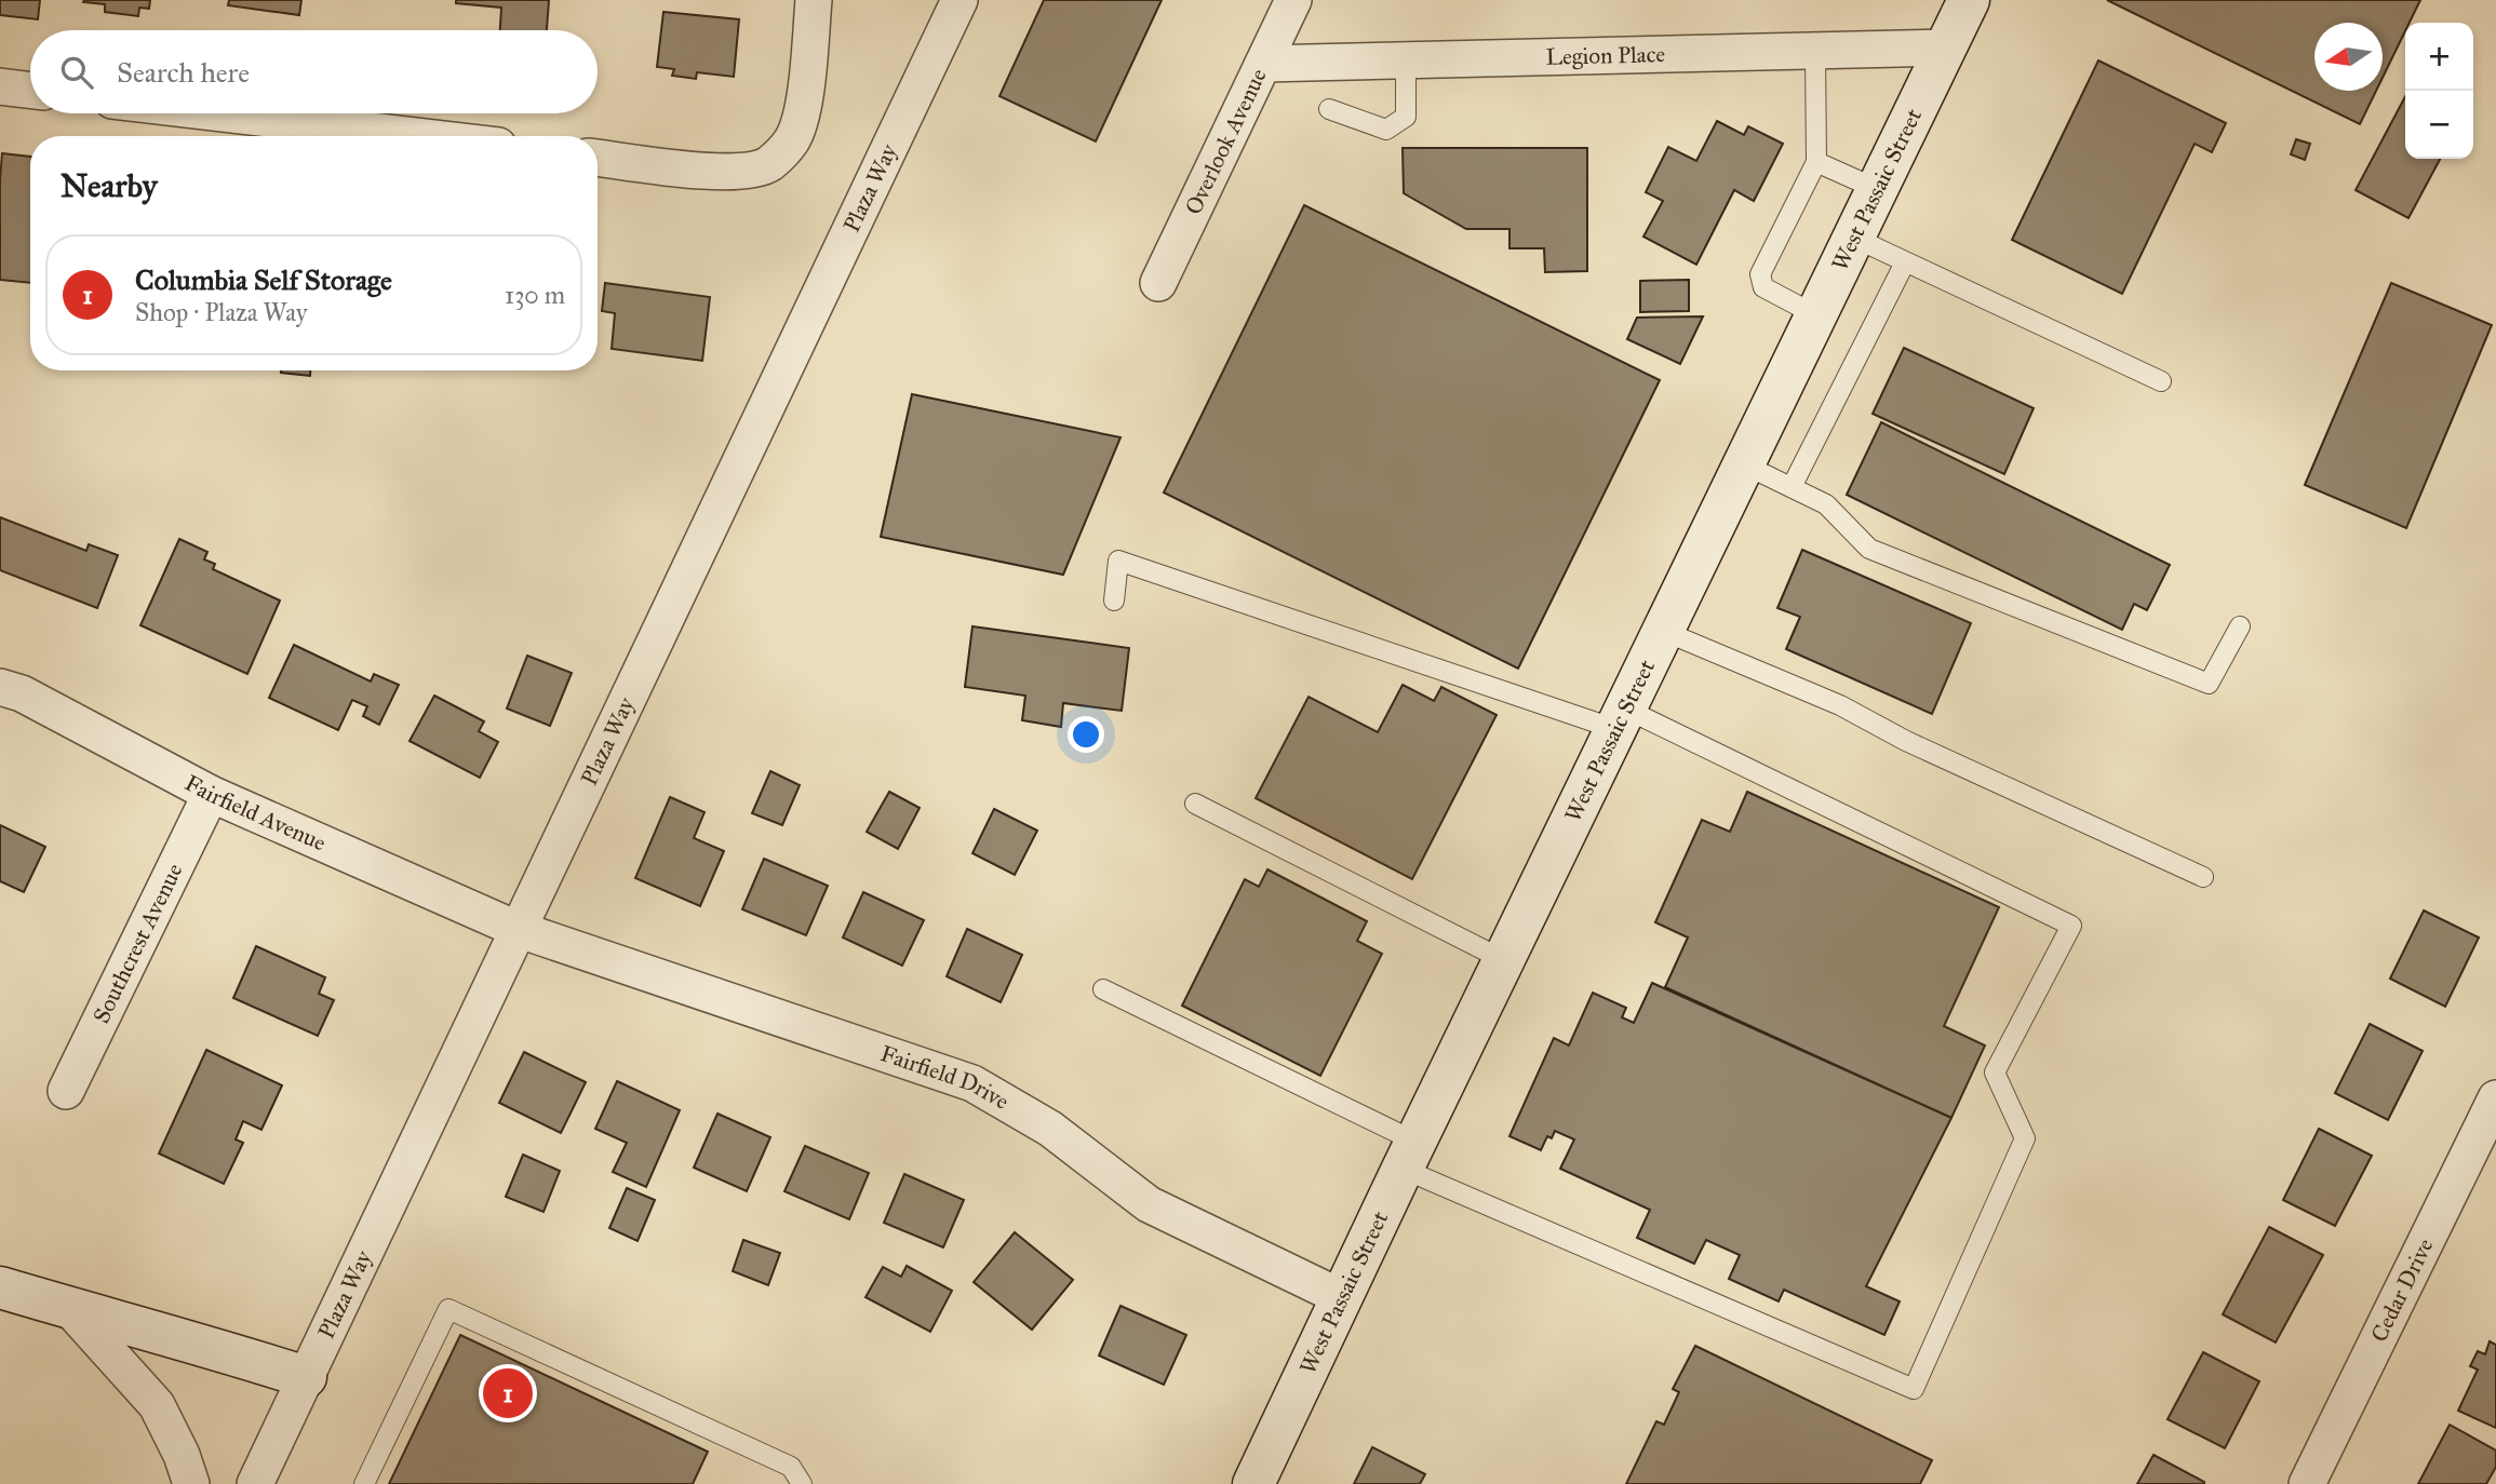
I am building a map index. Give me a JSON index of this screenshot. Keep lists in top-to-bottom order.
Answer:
{
  "streets": {
    "main road": ["West Passaic Street"],
    "street": [
      "Legion Place",
      "Overlook Avenue",
      "Plaza Way",
      "Fairfield Avenue",
      "Southcrest Avenue",
      "Fairfield Drive",
      "Cedar Drive"
    ]
  },
  "crossings": [
    ["Legion Place", "Overlook Avenue"],
    ["Legion Place", "West Passaic Street"],
    ["Plaza Way", "Fairfield Avenue"],
    ["Plaza Way", "Fairfield Drive"],
    ["West Passaic Street", "Fairfield Drive"],
    ["Fairfield Avenue", "Southcrest Avenue"],
    ["Fairfield Avenue", "Fairfield Drive"]
  ],
  "north": "left",
  "page": {
    "map_buttons": ["+", "−"],
    "search": "Search here",
    "heading": "Nearby",
    "list": [
      {
        "mark": "1",
        "name": "Columbia Self Storage",
        "note": "Shop · Plaza Way",
        "value": "130 m"
      }
    ],
    "pins": "1"
  }
}
